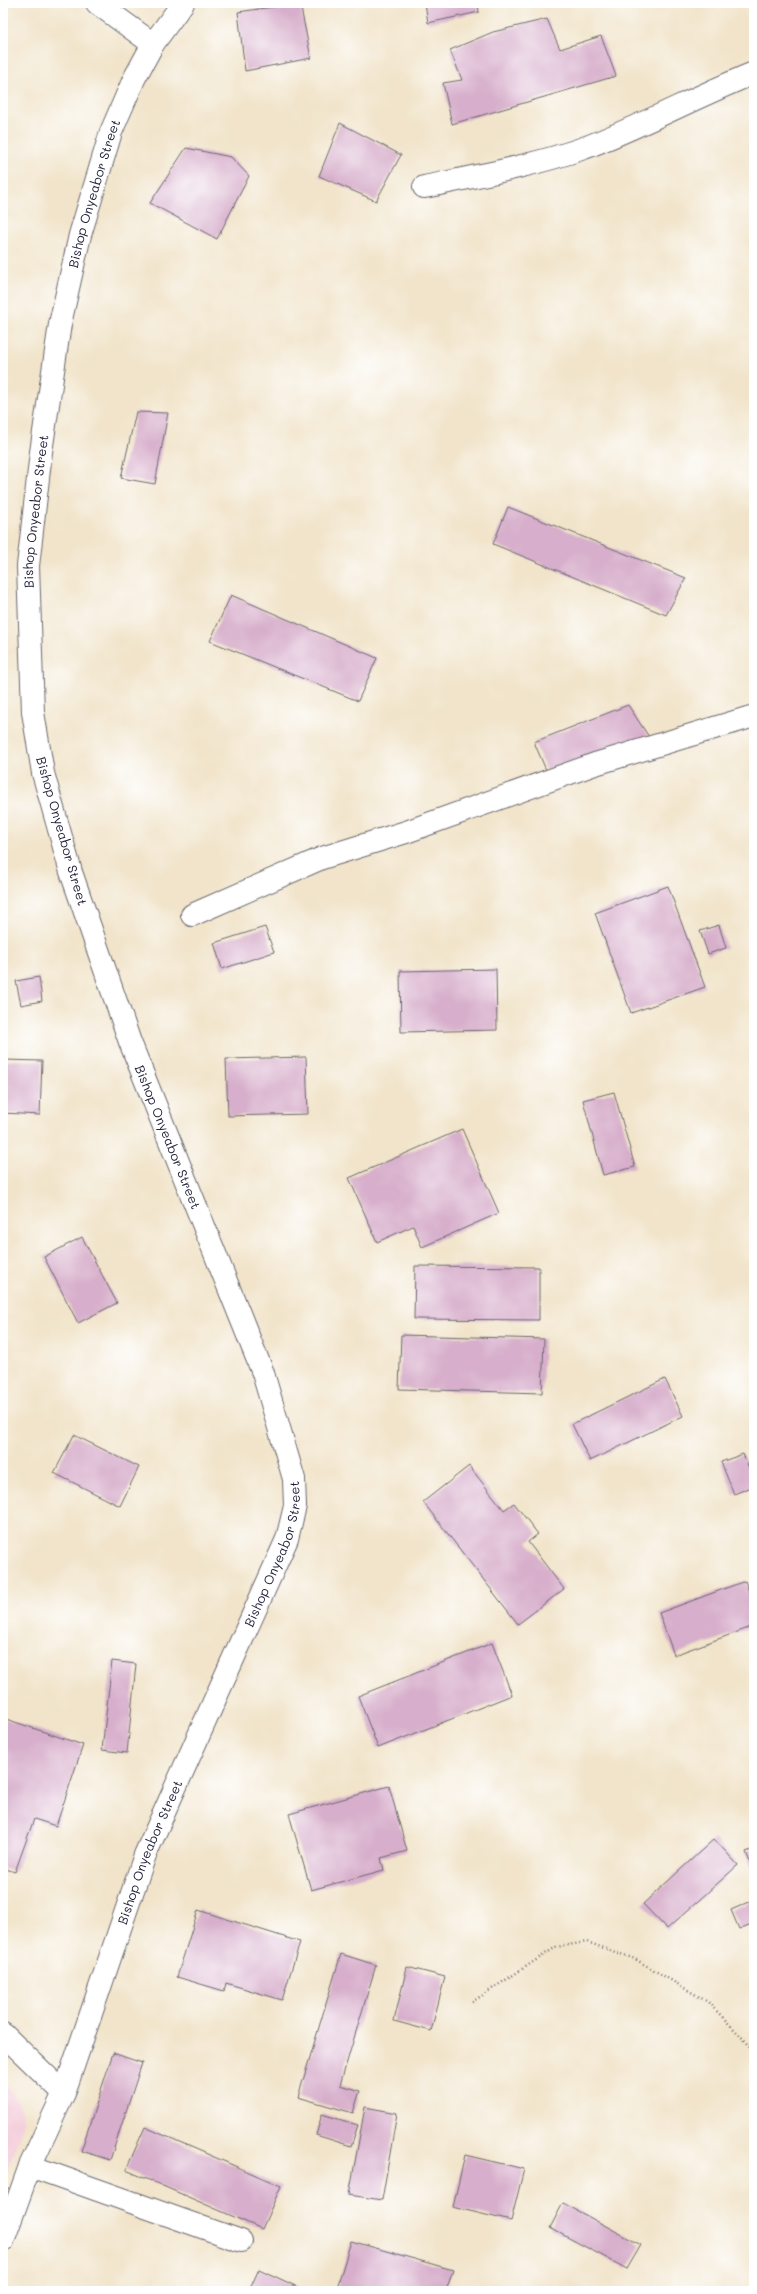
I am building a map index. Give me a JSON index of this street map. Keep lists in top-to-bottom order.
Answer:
{
  "streets": {
    "street": ["Bishop Onyeabor Street"]
  }
}
